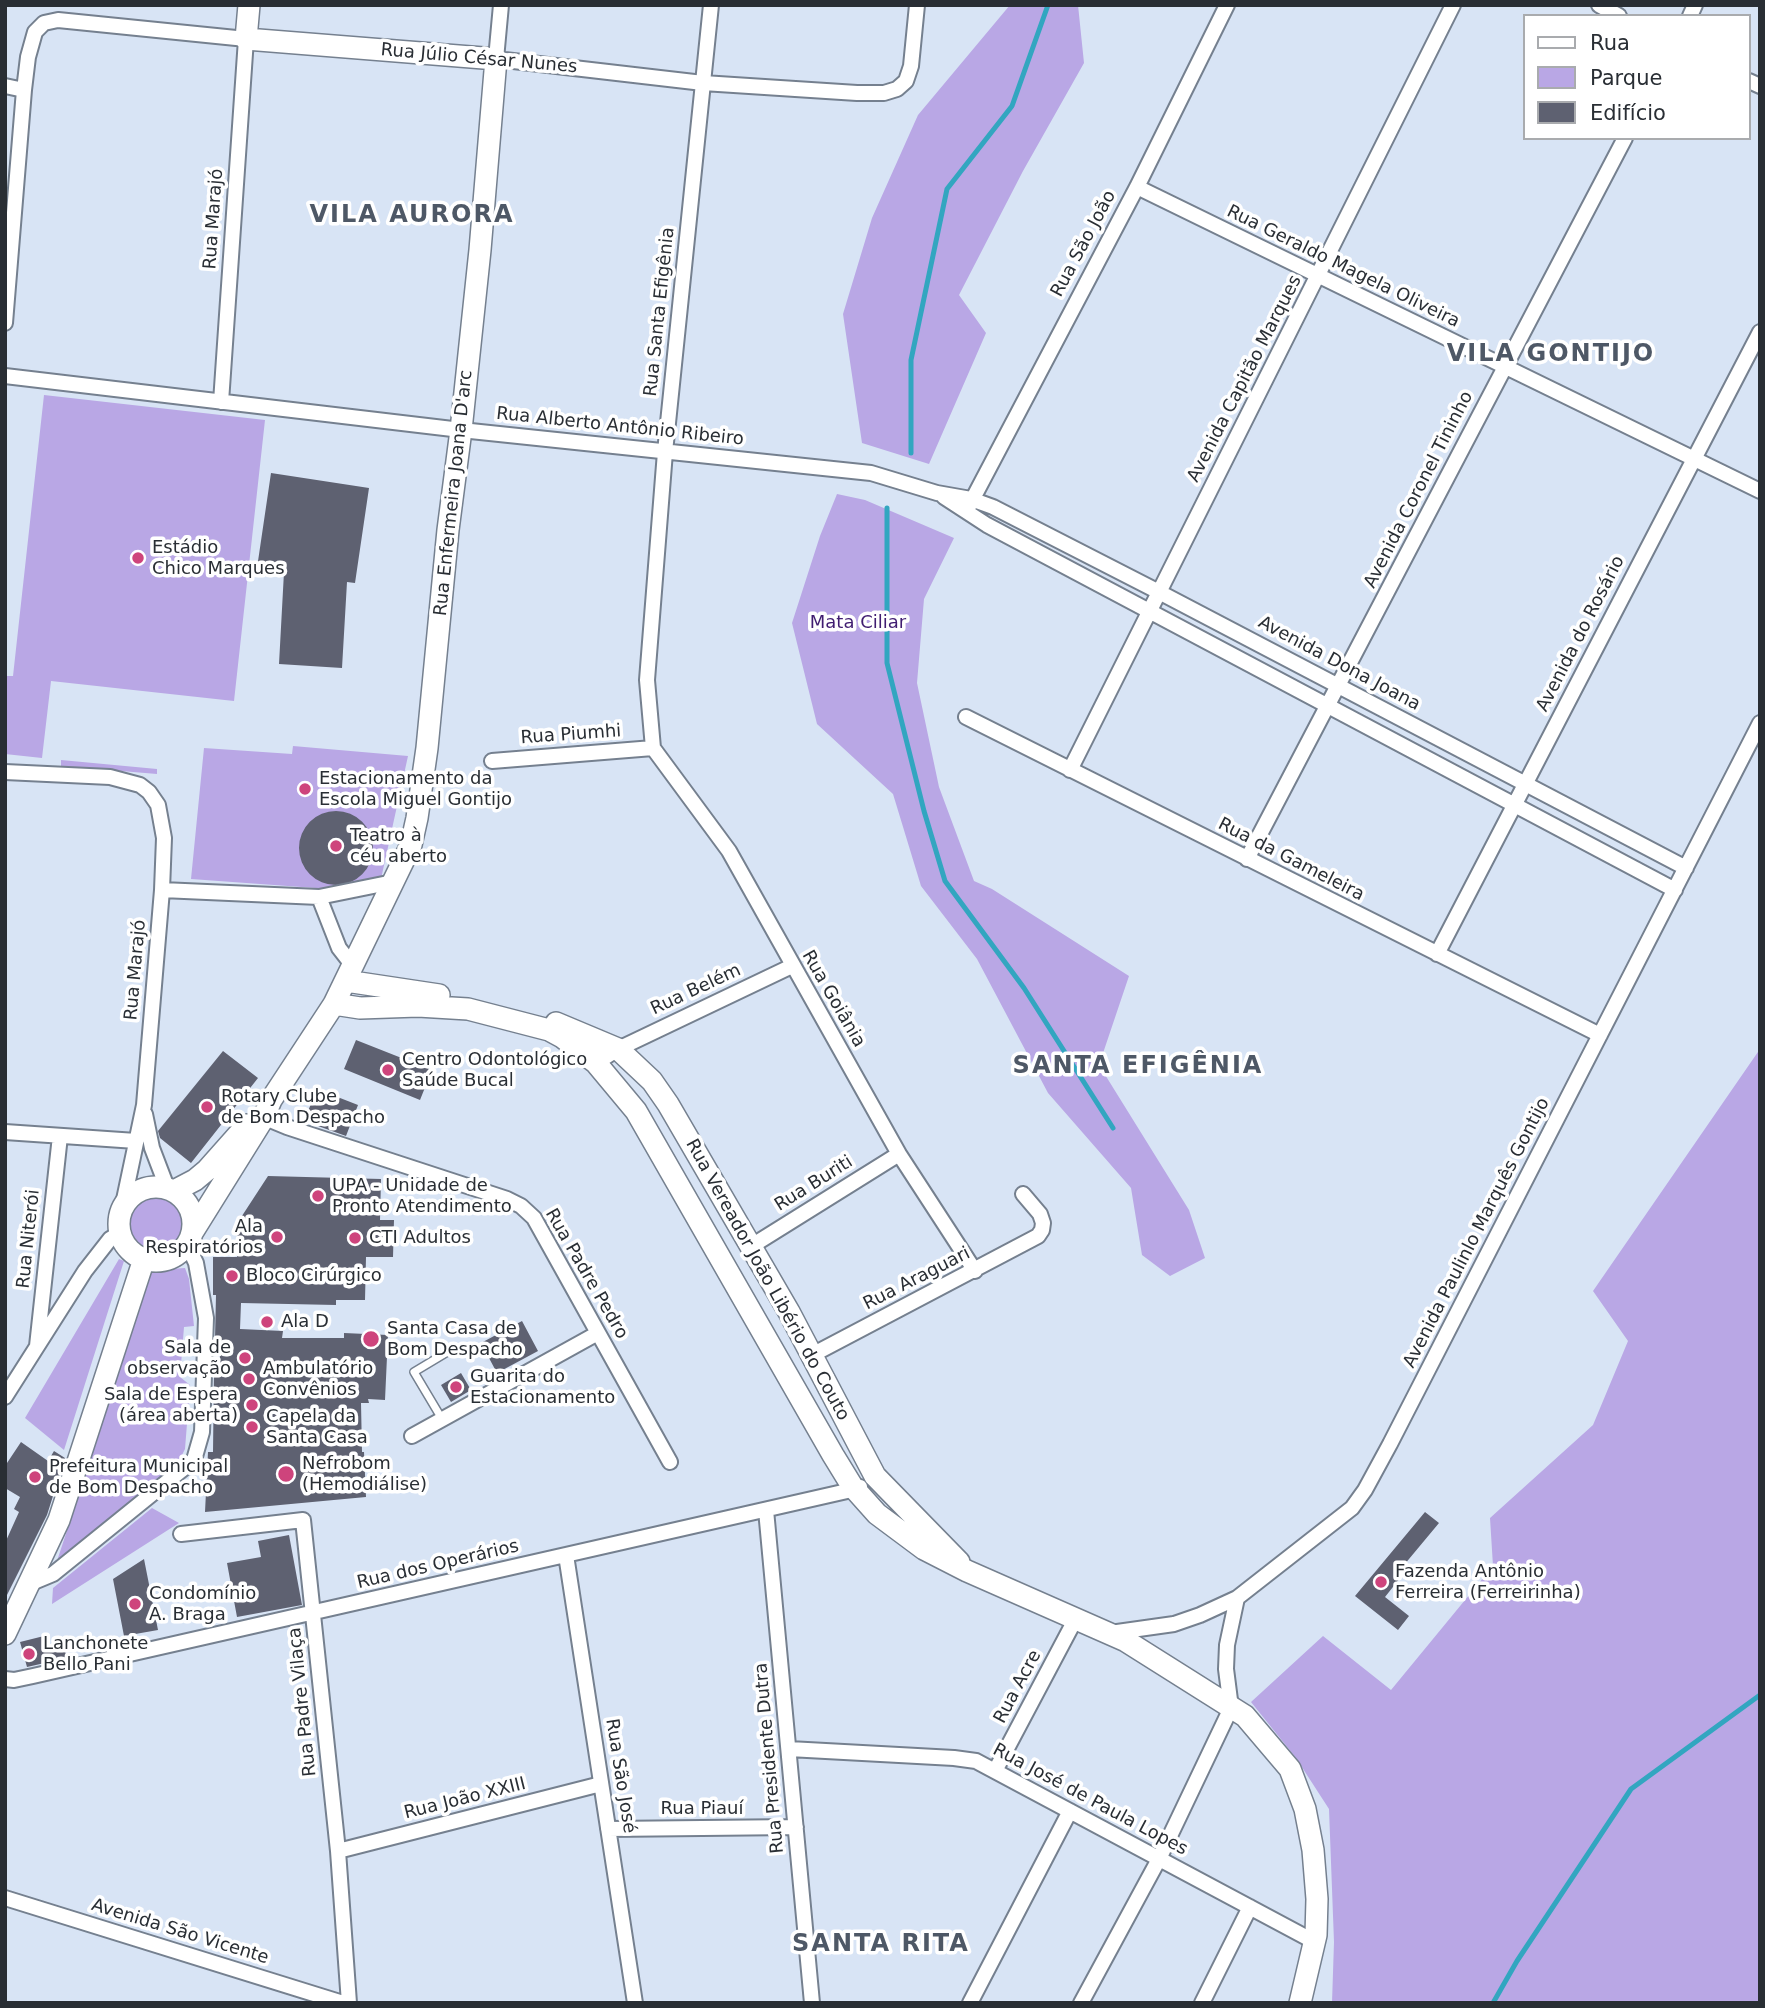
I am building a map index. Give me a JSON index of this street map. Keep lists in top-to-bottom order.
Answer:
{
  "streets": {
    "main road": ["Rua Júlio César Nunes", "Rua Enfermeira Joana D'arc", "Rua Vereador João Libério do Couto"],
    "street": [
      "Rua Marajó",
      "Rua São João",
      "Rua Geraldo Magela Oliveira",
      "Rua Santa Efigênia",
      "Avenida Capitão Marques",
      "Rua Alberto Antônio Ribeiro",
      "Avenida Coronel Tininho",
      "Avenida do Rosário",
      "Avenida Dona Joana",
      "Rua Piumhi",
      "Rua da Gameleira",
      "Rua Belém",
      "Rua Goiânia",
      "Rua Buriti",
      "Avenida Paulinlo Marquês Gontijo",
      "Rua Niterói",
      "Rua Padre Pedro",
      "Rua Araguari",
      "Rua dos Operários",
      "Rua Acre",
      "Rua Padre Vilaça",
      "Rua Presidente Dutra",
      "Rua São José",
      "Rua João XXIII",
      "Rua José de Paula Lopes",
      "Rua Piauí",
      "Avenida São Vicente"
    ]
  },
  "crossings": [
    ["Rua Júlio César Nunes", "Rua Marajó"],
    ["Rua Júlio César Nunes", "Rua Santa Efigênia"],
    ["Rua Júlio César Nunes", "Rua Enfermeira Joana D'arc"],
    ["Rua Marajó", "Rua Alberto Antônio Ribeiro"],
    ["Rua Marajó", "Rua Enfermeira Joana D'arc"],
    ["Rua São João", "Rua Geraldo Magela Oliveira"],
    ["Rua São João", "Rua Alberto Antônio Ribeiro"],
    ["Rua São João", "Avenida Dona Joana"],
    ["Rua Geraldo Magela Oliveira", "Avenida Capitão Marques"],
    ["Rua Geraldo Magela Oliveira", "Avenida Coronel Tininho"],
    ["Rua Geraldo Magela Oliveira", "Avenida do Rosário"],
    ["Rua Santa Efigênia", "Rua Alberto Antônio Ribeiro"],
    ["Rua Santa Efigênia", "Rua Piumhi"],
    ["Rua Santa Efigênia", "Rua Goiânia"],
    ["Avenida Capitão Marques", "Avenida Dona Joana"],
    ["Avenida Capitão Marques", "Rua da Gameleira"],
    ["Rua Alberto Antônio Ribeiro", "Rua Enfermeira Joana D'arc"],
    ["Rua Alberto Antônio Ribeiro", "Avenida Dona Joana"],
    ["Avenida Coronel Tininho", "Avenida Dona Joana"],
    ["Avenida Coronel Tininho", "Rua da Gameleira"],
    ["Rua Enfermeira Joana D'arc", "Rua Padre Pedro"],
    ["Avenida do Rosário", "Avenida Dona Joana"],
    ["Avenida do Rosário", "Rua da Gameleira"],
    ["Avenida Dona Joana", "Avenida Paulinlo Marquês Gontijo"],
    ["Rua Piumhi", "Rua Goiânia"],
    ["Rua da Gameleira", "Avenida Paulinlo Marquês Gontijo"],
    ["Rua Belém", "Rua Goiânia"],
    ["Rua Belém", "Rua Vereador João Libério do Couto"],
    ["Rua Goiânia", "Rua Buriti"],
    ["Rua Goiânia", "Rua Araguari"],
    ["Rua Buriti", "Rua Vereador João Libério do Couto"],
    ["Avenida Paulinlo Marquês Gontijo", "Rua Vereador João Libério do Couto"],
    ["Rua Araguari", "Rua Vereador João Libério do Couto"],
    ["Rua Vereador João Libério do Couto", "Rua dos Operários"],
    ["Rua Vereador João Libério do Couto", "Rua Acre"],
    ["Rua Vereador João Libério do Couto", "Rua José de Paula Lopes"],
    ["Rua dos Operários", "Rua Padre Vilaça"],
    ["Rua dos Operários", "Rua Presidente Dutra"],
    ["Rua dos Operários", "Rua São José"],
    ["Rua Acre", "Rua José de Paula Lopes"],
    ["Rua Padre Vilaça", "Rua João XXIII"],
    ["Rua Presidente Dutra", "Rua José de Paula Lopes"],
    ["Rua Presidente Dutra", "Rua Piauí"],
    ["Rua São José", "Rua João XXIII"],
    ["Rua São José", "Rua Piauí"]
  ],
  "districts": [
    "VILA AURORA",
    "VILA GONTIJO",
    "SANTA EFIGÊNIA",
    "SANTA RITA"
  ],
  "parks": ["Mata Ciliar"],
  "places": [
    "Estádio Chico Marques",
    "Estacionamento da Escola Miguel Gontijo",
    "Teatro à céu aberto",
    "Centro Odontológico Saúde Bucal",
    "Rotary Clube de Bom Despacho",
    "UPA - Unidade de Pronto Atendimento",
    "Ala Respiratórios",
    "CTI Adultos",
    "Bloco Cirúrgico",
    "Ala D",
    "Santa Casa de Bom Despacho",
    "Sala de observação",
    "Ambulatório Convênios",
    "Guarita do Estacionamento",
    "Sala de Espera (área aberta)",
    "Capela da Santa Casa",
    "Nefrobom (Hemodiálise)",
    "Prefeitura Municipal de Bom Despacho",
    "Fazenda Antônio Ferreira (Ferreirinha)",
    "Condomínio A. Braga",
    "Lanchonete Bello Pani"
  ],
  "legend": ["Rua", "Parque", "Edifício"]
}
